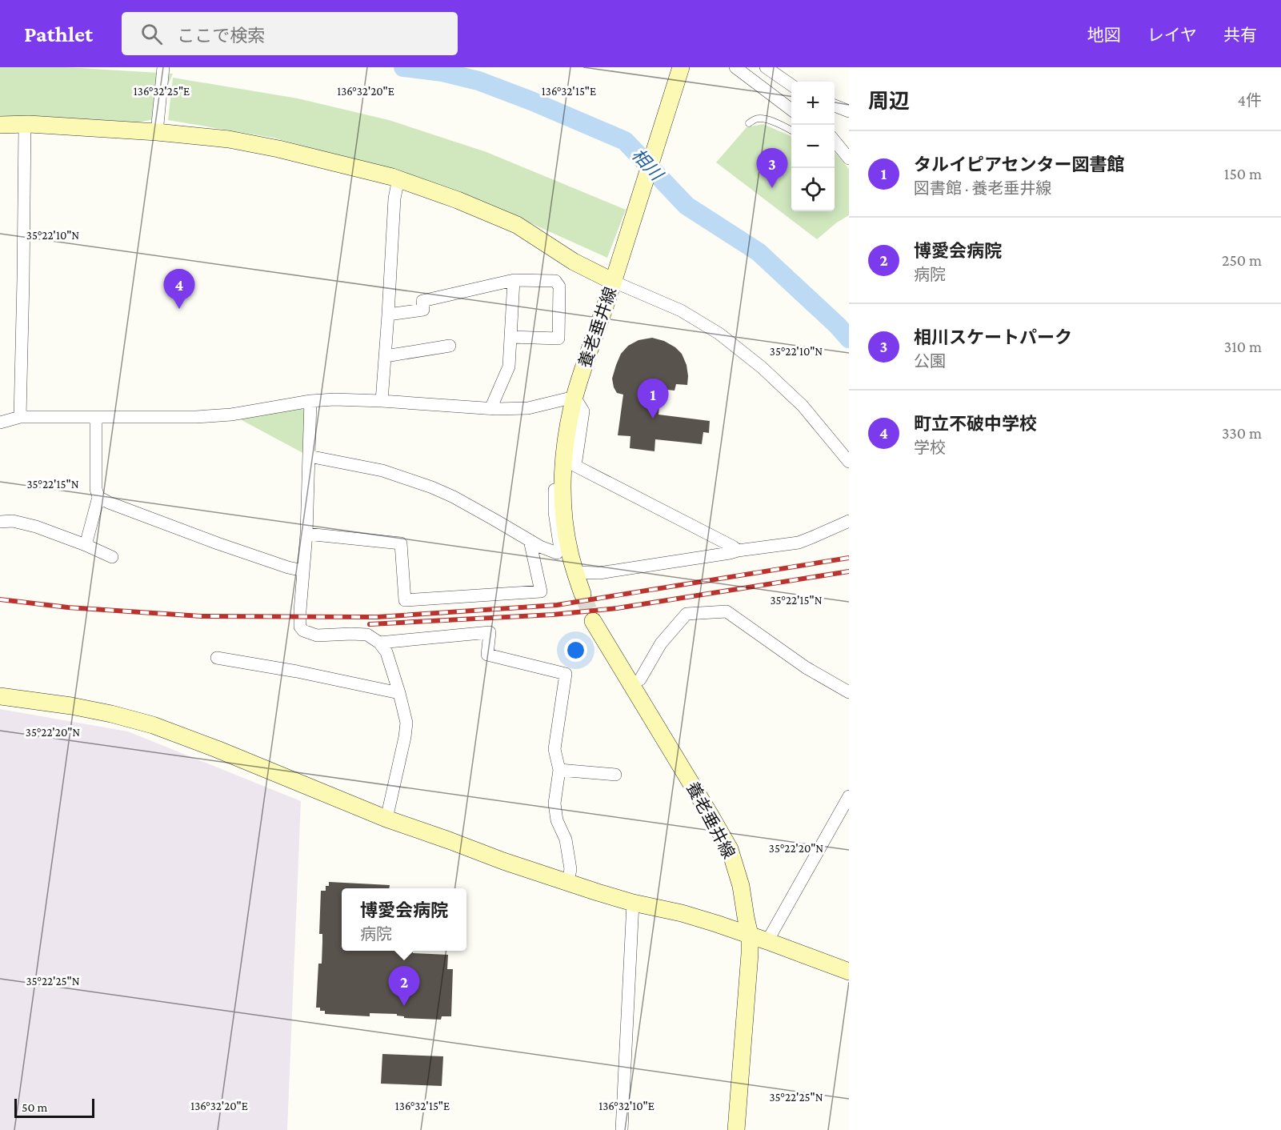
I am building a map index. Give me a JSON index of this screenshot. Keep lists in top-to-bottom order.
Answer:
{
  "streets": {
    "street": ["養老垂井線"]
  },
  "water": ["相川"],
  "scale_bar": "50 m",
  "page": {
    "header": "Pathlet",
    "search": "ここで検索",
    "nav": ["地図", "レイヤ", "共有"],
    "heading": ["周辺", "4件"],
    "map_buttons": ["+", "−"],
    "list": [
      {
        "mark": "1",
        "name": "タルイピアセンター図書館",
        "note": "図書館 · 養老垂井線",
        "value": "150 m"
      },
      {
        "mark": "2",
        "name": "博愛会病院",
        "note": "病院",
        "value": "250 m"
      },
      {
        "mark": "3",
        "name": "相川スケートパーク",
        "note": "公園",
        "value": "310 m"
      },
      {
        "mark": "4",
        "name": "町立不破中学校",
        "note": "学校",
        "value": "330 m"
      }
    ],
    "pins": [
      "3",
      "4",
      "1",
      "2"
    ],
    "popup": ["博愛会病院", "病院"],
    "scale": "50 m"
  },
  "coordinates": [
    "136°32'25\"E",
    "136°32'20\"E",
    "136°32'15\"E",
    "35°22'10\"N",
    "35°22'15\"N",
    "35°22'20\"N",
    "35°22'25\"N",
    "136°32'10\"E"
  ]
}
